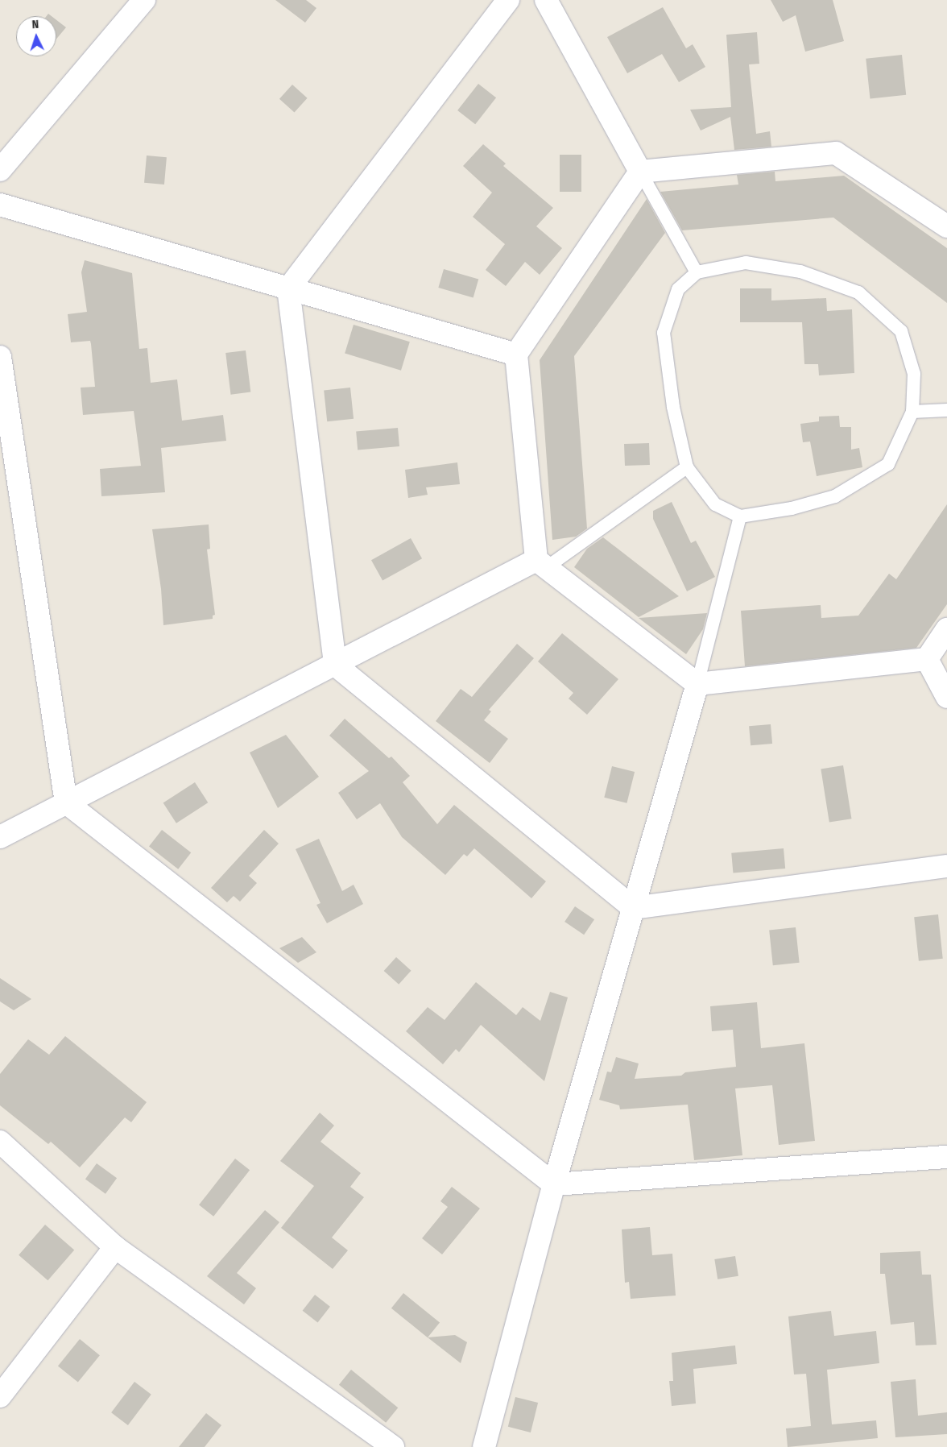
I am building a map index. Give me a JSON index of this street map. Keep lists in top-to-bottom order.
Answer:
{
  "north": "top"
}
